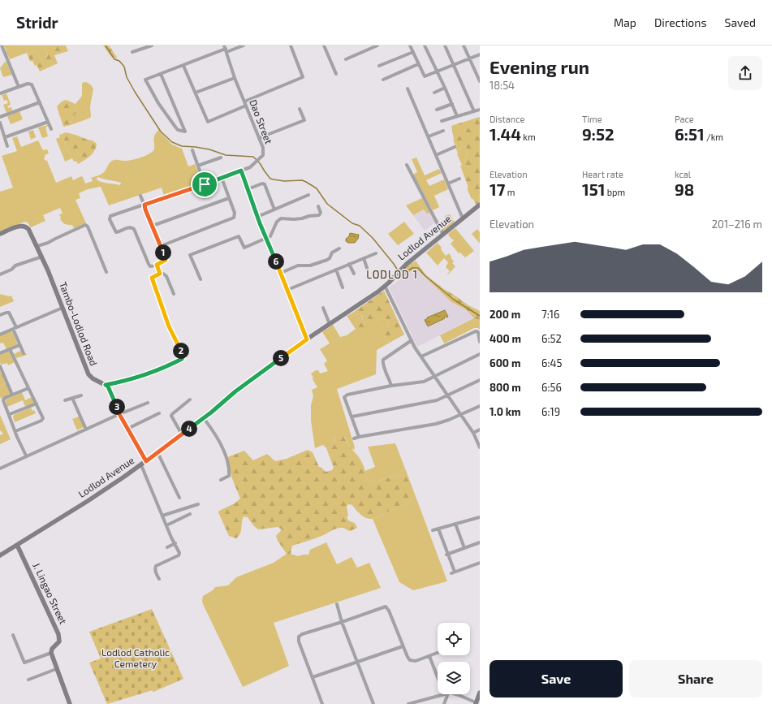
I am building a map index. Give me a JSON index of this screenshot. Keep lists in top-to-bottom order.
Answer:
{
  "streets": {
    "main road": ["Lodlod Avenue", "Tambo-Lodlod Road", "J. Lingao Street"],
    "street": ["Dao Street"]
  },
  "crossings": [
    ["Lodlod Avenue", "Tambo-Lodlod Road"],
    ["Lodlod Avenue", "J. Lingao Street"]
  ],
  "districts": ["LODLOD 1"],
  "parks": ["Lodlod Catholic Cemetery"],
  "page": {
    "header": "Stridr",
    "nav": ["Map", "Directions", "Saved"],
    "heading": ["Evening run", "18:54"],
    "stats": [
      ["Distance", "1.44 km"],
      ["Time", "9:52"],
      ["Pace", "6:51 /km"],
      ["Elevation", "17 m"],
      ["Heart rate", "151 bpm"],
      ["kcal", "98"]
    ],
    "chart": ["Elevation", "201–216 m"],
    "pins": [
      "1",
      "6",
      "2",
      "5",
      "3",
      "4"
    ],
    "list": [
      {
        "name": "200 m",
        "note": "7:16"
      },
      {
        "name": "400 m",
        "note": "6:52"
      },
      {
        "name": "600 m",
        "note": "6:45"
      },
      {
        "name": "800 m",
        "note": "6:56"
      },
      {
        "name": "1.0 km",
        "note": "6:19"
      }
    ],
    "buttons": ["Save", "Share"]
  }
}
